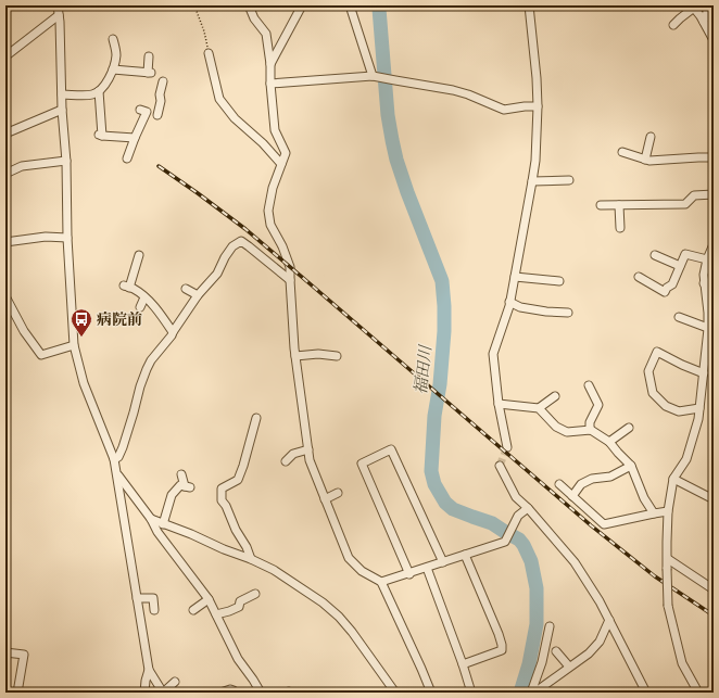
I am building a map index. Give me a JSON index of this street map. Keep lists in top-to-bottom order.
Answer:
{
  "water": ["福田川"],
  "places": {
    "bus stop": ["病院前"]
  }
}
